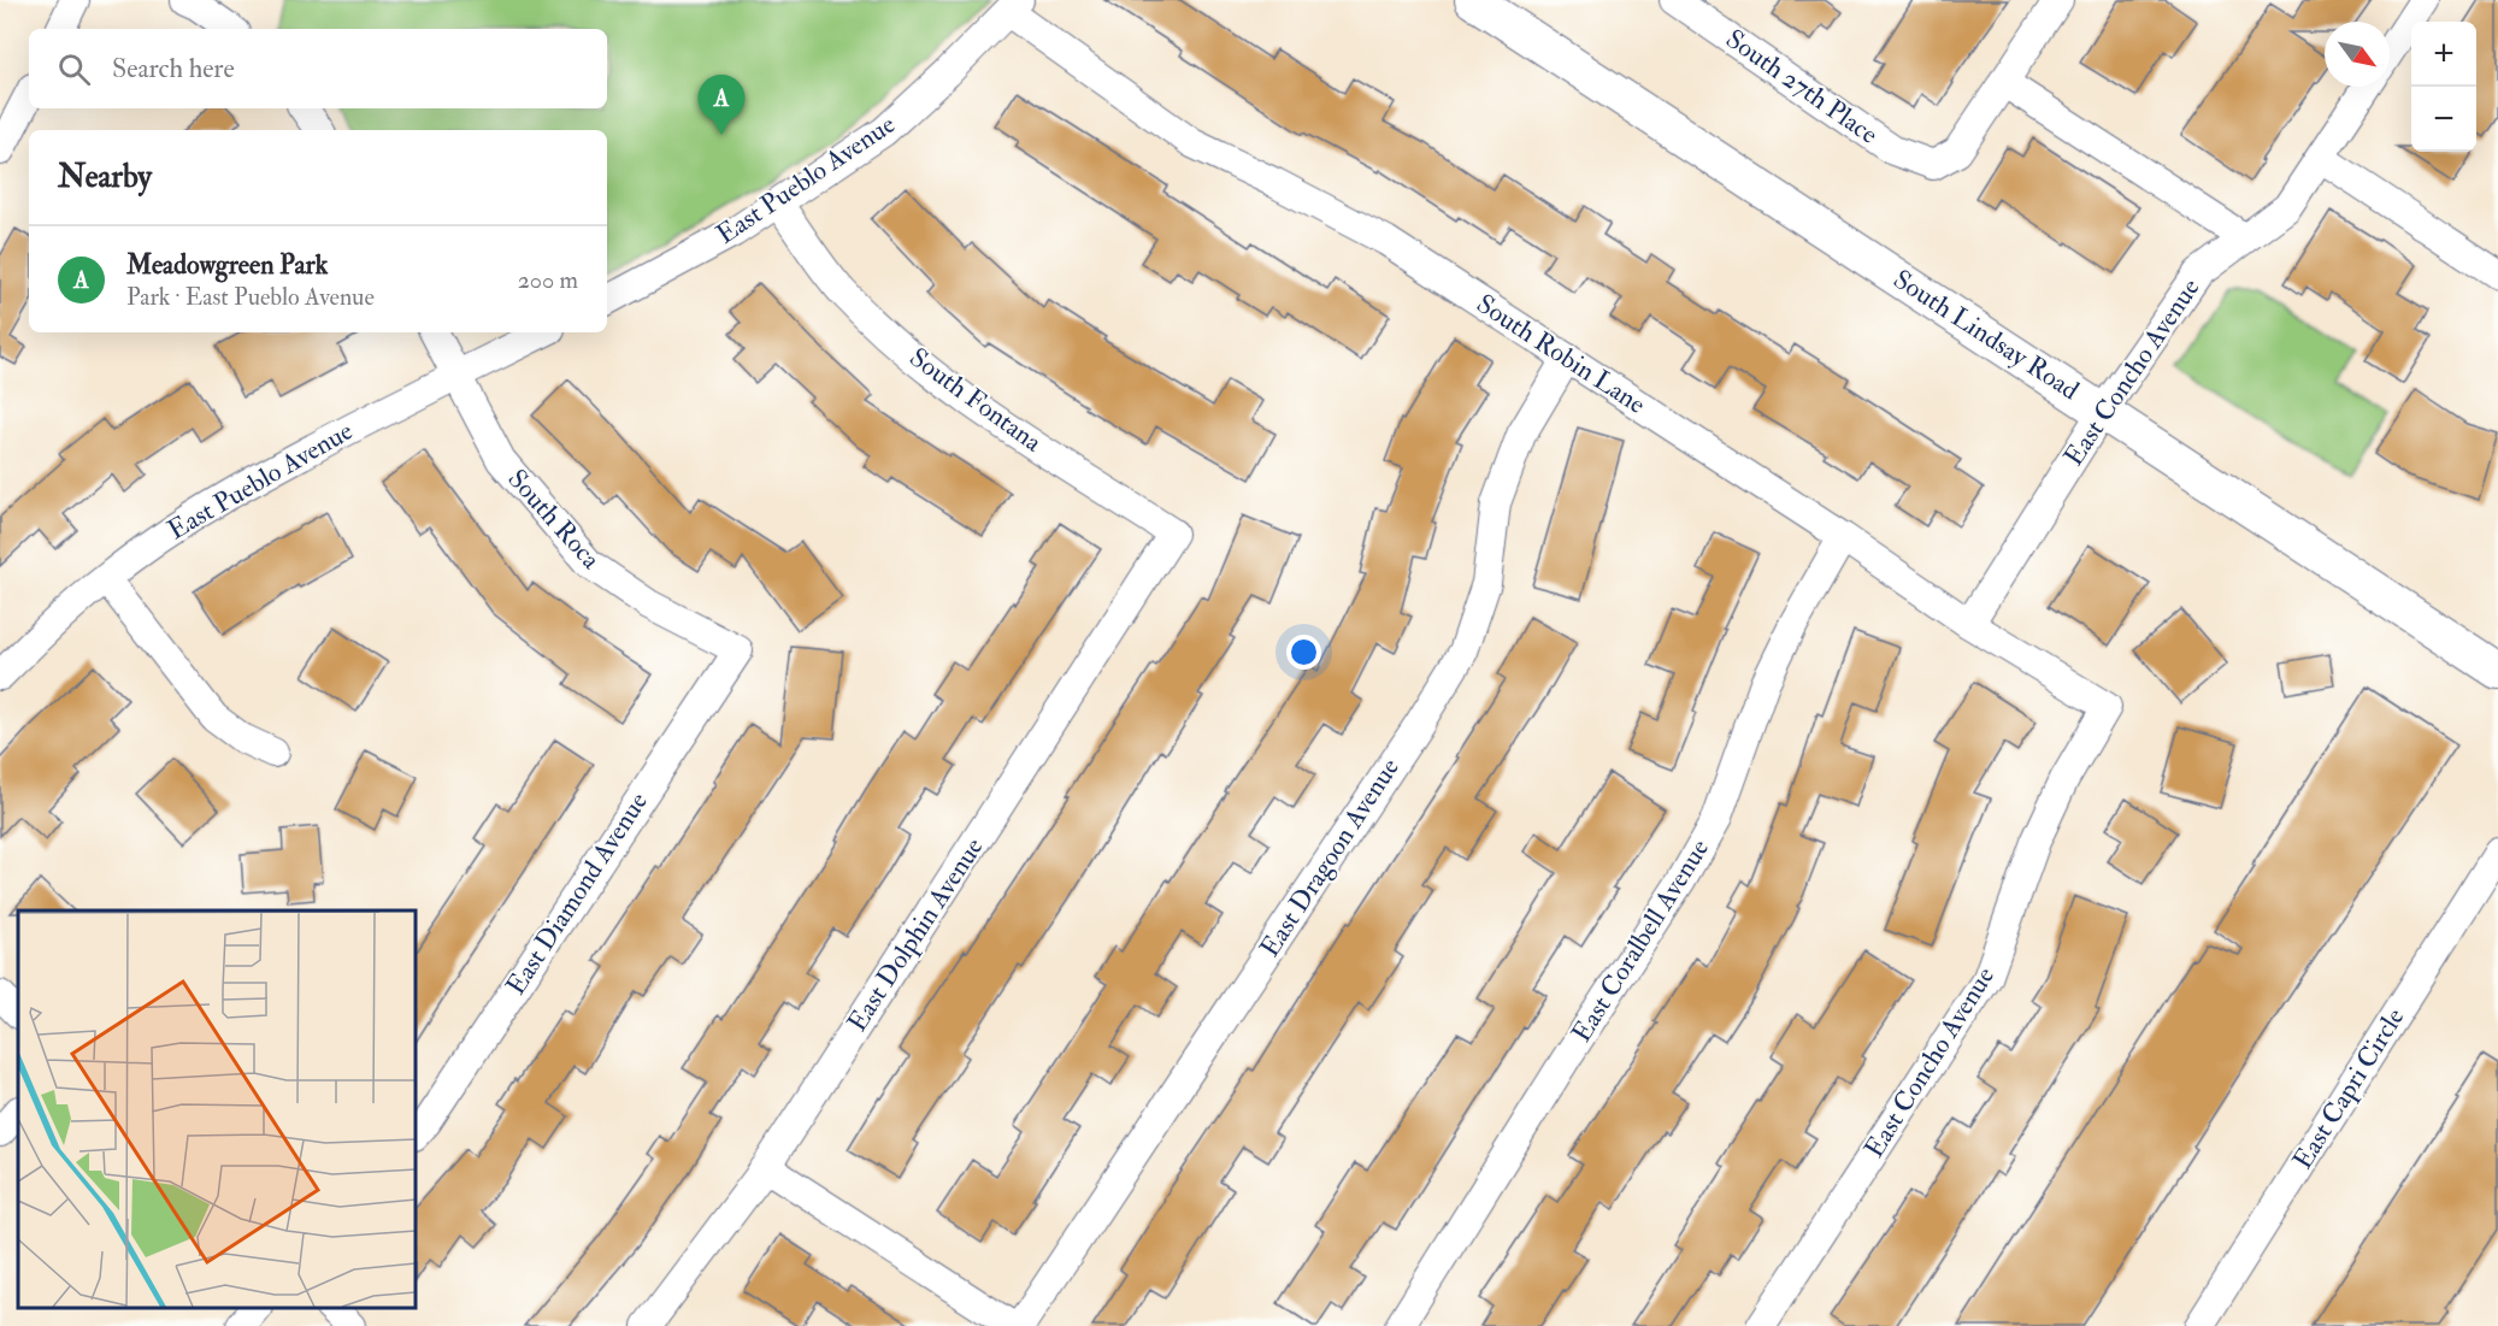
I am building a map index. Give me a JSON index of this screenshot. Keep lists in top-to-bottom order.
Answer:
{
  "streets": {
    "main road": ["South Lindsay Road"],
    "street": [
      "South 27th Place",
      "East Pueblo Avenue",
      "South Robin Lane",
      "East Concho Avenue",
      "South Fontana",
      "South Roca",
      "East Dragoon Avenue",
      "East Diamond Avenue",
      "East Dolphin Avenue",
      "East Coralbell Avenue",
      "East Capri Circle"
    ]
  },
  "crossings": [
    ["East Pueblo Avenue", "South Robin Lane"],
    ["East Pueblo Avenue", "South Fontana"],
    ["East Pueblo Avenue", "South Roca"],
    ["South Lindsay Road", "East Concho Avenue"],
    ["South Robin Lane", "East Concho Avenue"],
    ["South Robin Lane", "East Dragoon Avenue"],
    ["South Robin Lane", "East Coralbell Avenue"],
    ["South Fontana", "East Dolphin Avenue"],
    ["South Roca", "East Diamond Avenue"]
  ],
  "north": "bottom right",
  "page": {
    "map_buttons": ["+", "−"],
    "search": "Search here",
    "pins": "A",
    "heading": "Nearby",
    "list": [
      {
        "mark": "A",
        "name": "Meadowgreen Park",
        "note": "Park · East Pueblo Avenue",
        "value": "200 m"
      }
    ]
  }
}
